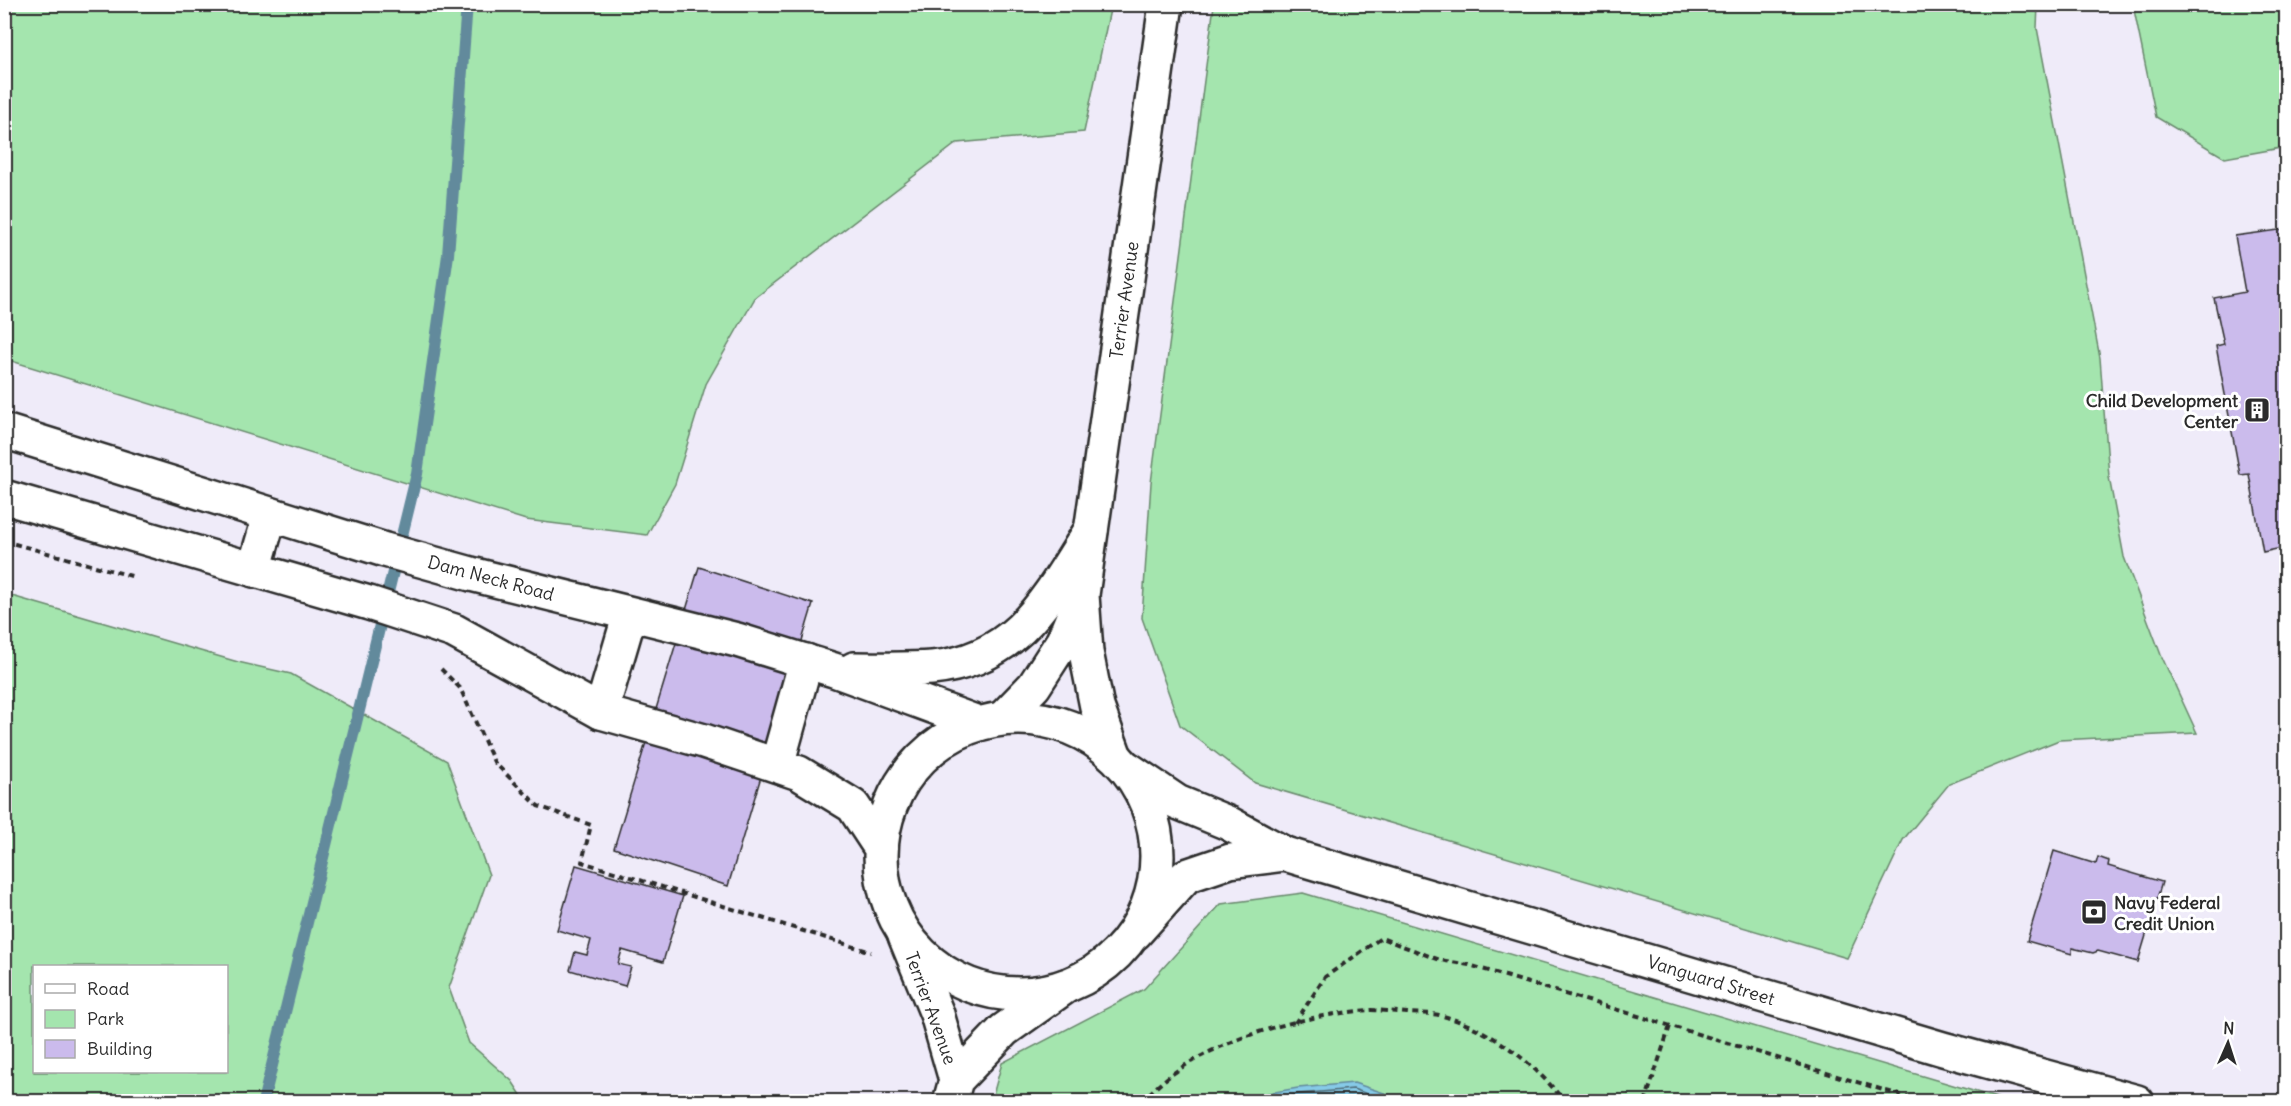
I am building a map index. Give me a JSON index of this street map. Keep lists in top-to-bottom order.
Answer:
{
  "streets": {
    "main road": ["Terrier Avenue", "Dam Neck Road", "Vanguard Street"]
  },
  "crossings": [
    ["Terrier Avenue", "Dam Neck Road"],
    ["Terrier Avenue", "Vanguard Street"],
    ["Dam Neck Road", "Vanguard Street"]
  ],
  "places": {
    "building": ["Child Development Center"],
    "bank": ["Navy Federal Credit Union"]
  },
  "legend": ["Road", "Park", "Building"],
  "north": "top"
}
